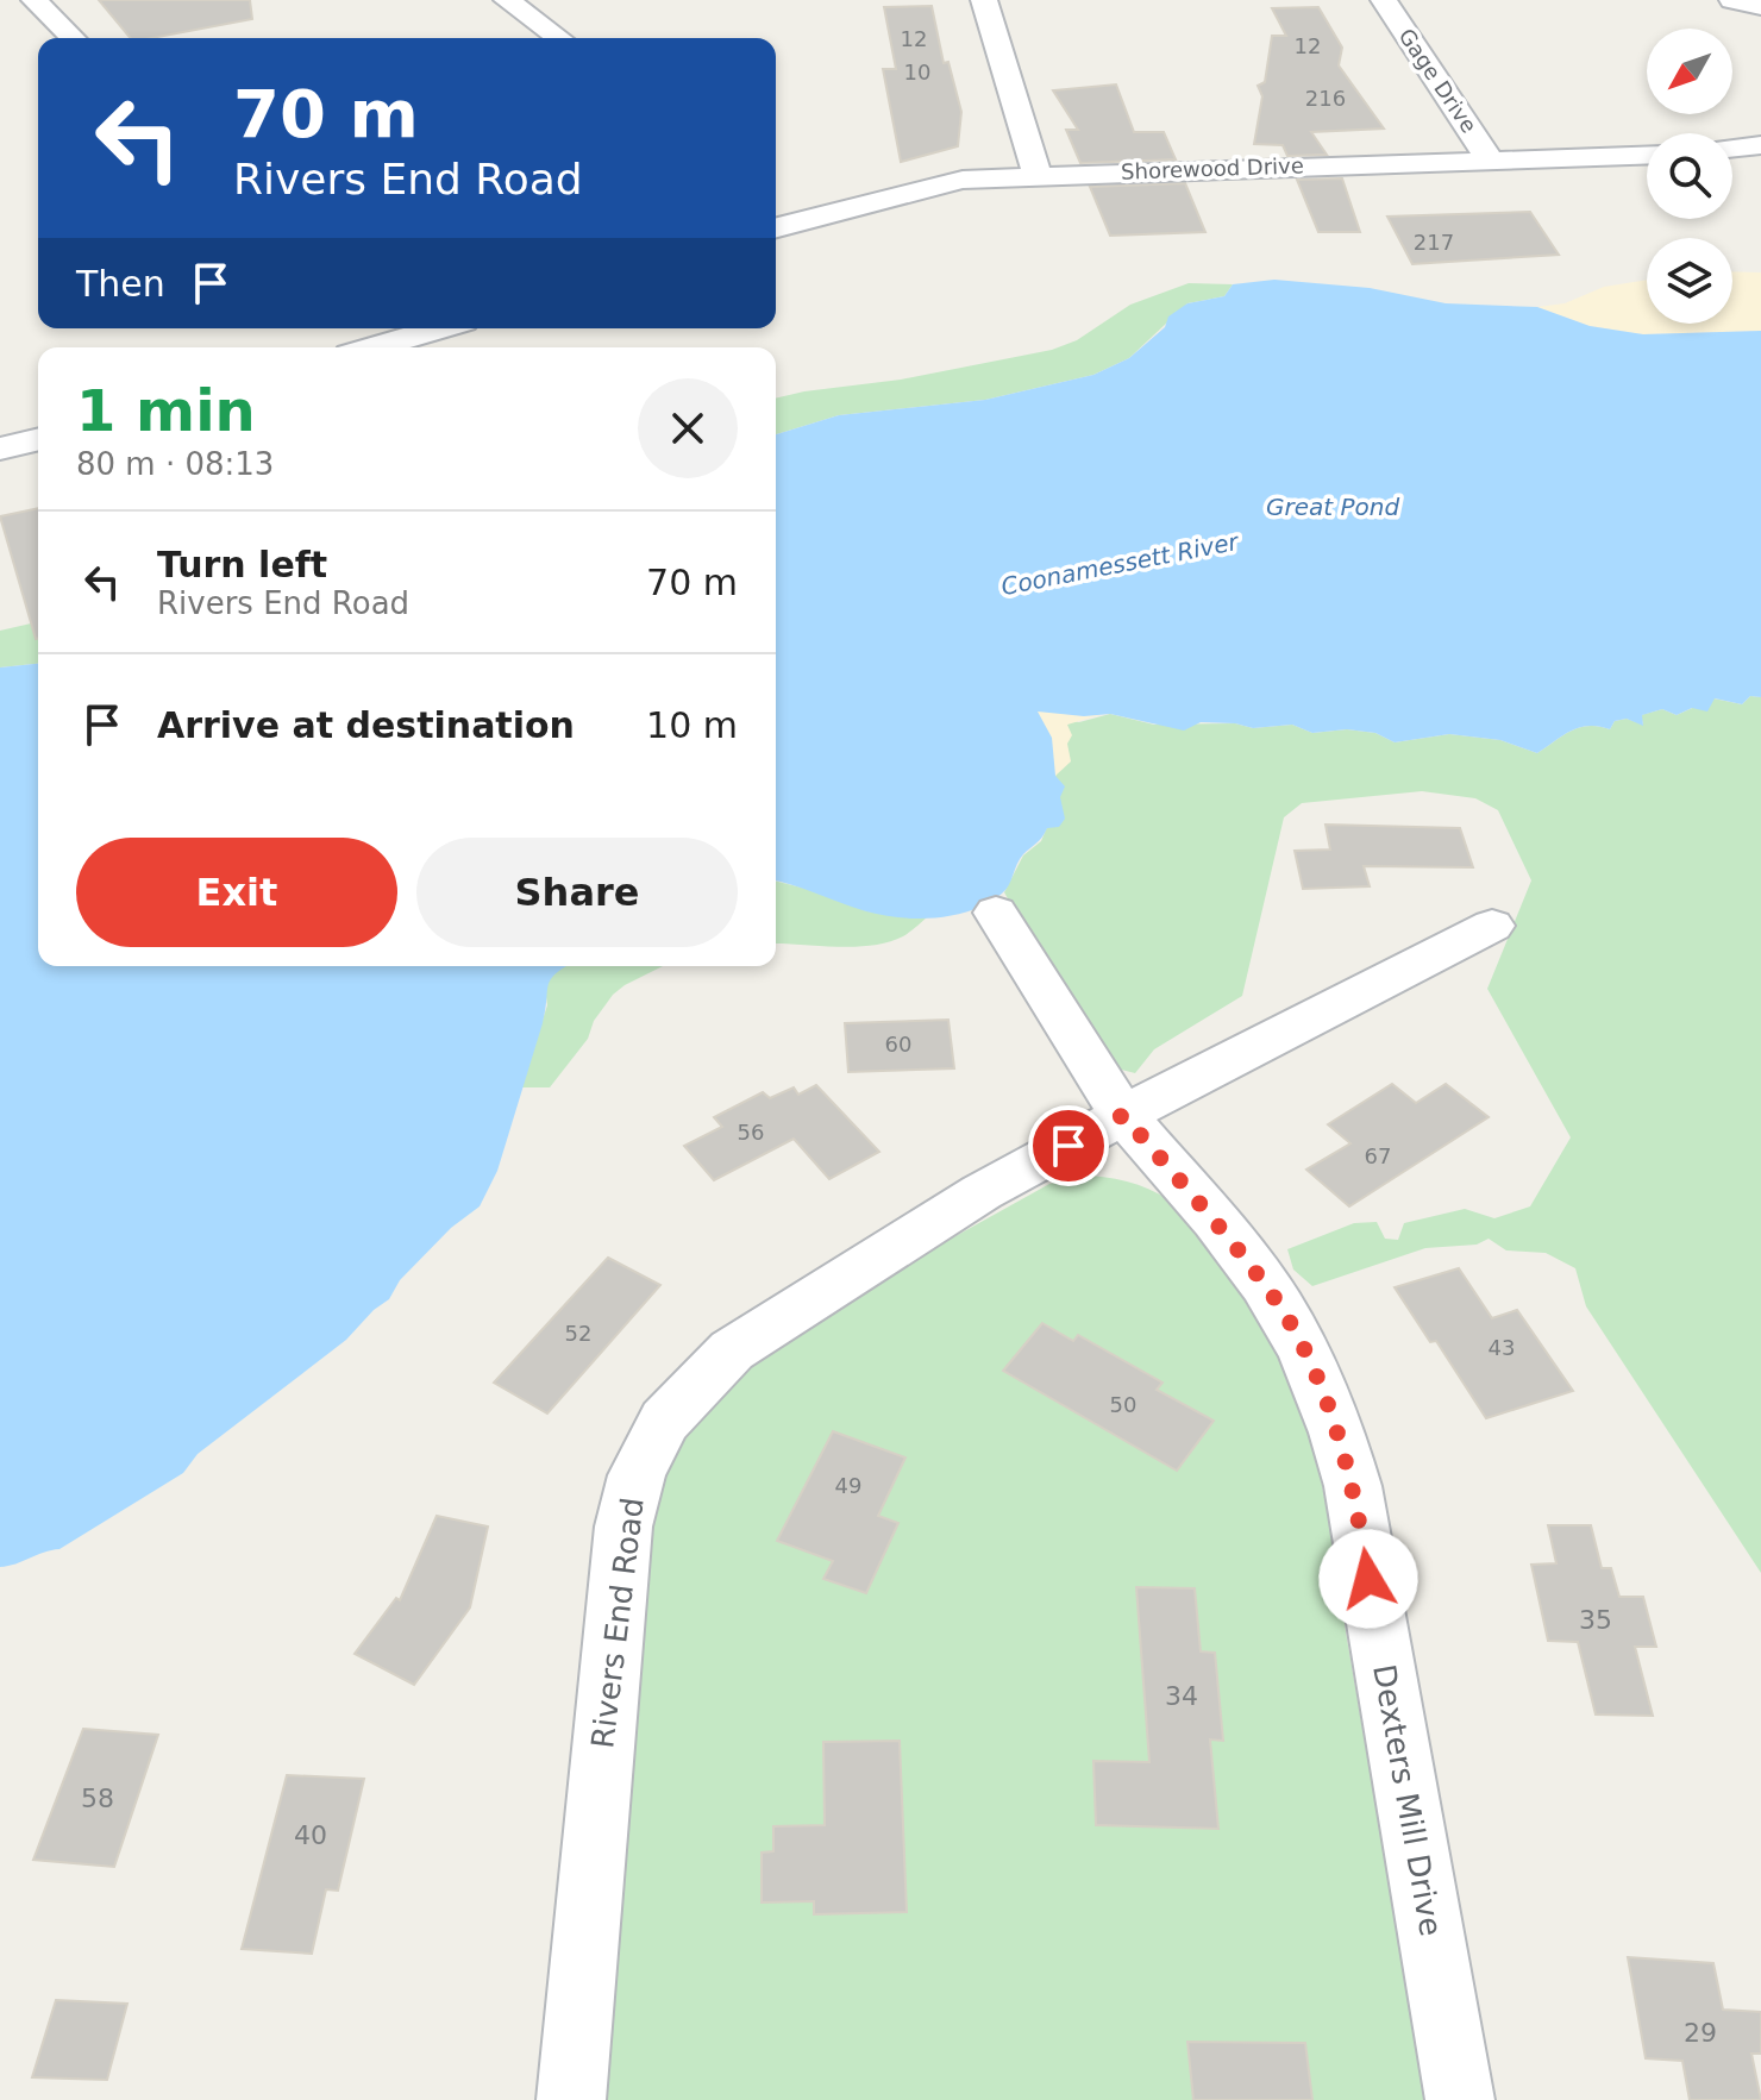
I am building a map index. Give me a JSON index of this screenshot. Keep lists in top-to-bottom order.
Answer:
{
  "streets": {
    "street": [
      "Gage Drive",
      "Shorewood Drive",
      "Rivers End Road",
      "Dexters Mill Drive"
    ]
  },
  "crossings": [
    ["Gage Drive", "Shorewood Drive"],
    ["Rivers End Road", "Dexters Mill Drive"]
  ],
  "water": ["Great Pond", "Coonamessett River"],
  "house_numbers": [
    "12",
    "12",
    "10",
    "216",
    "217",
    "60",
    "56",
    "67",
    "52",
    "43",
    "50",
    "49",
    "35",
    "34",
    "58",
    "40",
    "29"
  ],
  "north": "bottom left",
  "page": {
    "turn": ["70 m", "Rivers End Road"],
    "then": "Then",
    "heading": ["1 min", "80 m · 08:13"],
    "list": [
      {
        "name": "Turn left",
        "note": "Rivers End Road",
        "value": "70 m"
      },
      {
        "name": "Arrive at destination",
        "value": "10 m"
      }
    ],
    "buttons": ["Exit", "Share"]
  }
}
